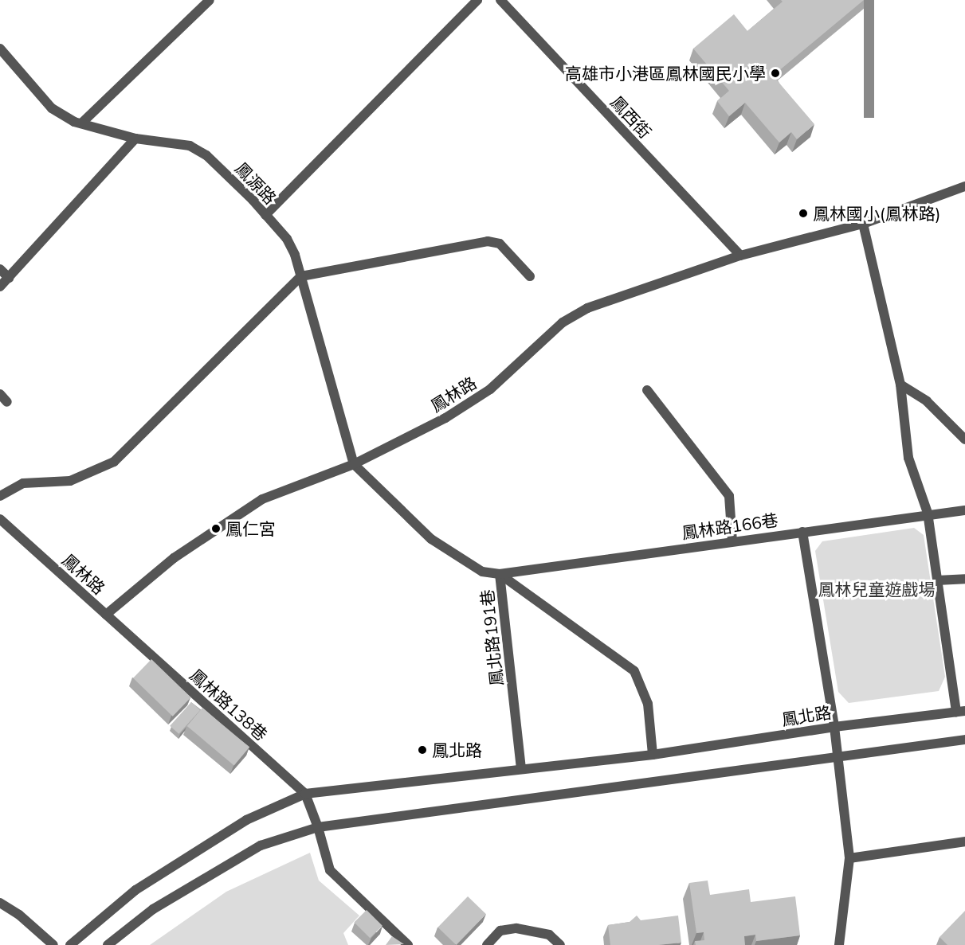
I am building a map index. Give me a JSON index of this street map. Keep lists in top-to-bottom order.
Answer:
{
  "streets": {
    "street": [
      "鳳西街",
      "鳳源路",
      "鳳林路",
      "鳳林路166巷",
      "鳳北路191巷",
      "鳳林路138巷",
      "鳳北路"
    ]
  },
  "crossings": [
    ["鳳西街", "鳳林路"],
    ["鳳源路", "鳳林路"],
    ["鳳源路", "鳳北路191巷"],
    ["鳳林路", "鳳北路191巷"],
    ["鳳林路", "鳳林路138巷"],
    ["鳳林路166巷", "鳳北路191巷"],
    ["鳳北路191巷", "鳳北路"],
    ["鳳林路138巷", "鳳北路"]
  ],
  "parks": ["鳳林兒童遊戲場"],
  "places": [
    "高雄市小港區鳳林國民小學",
    "鳳林國小(鳳林路)",
    "鳳仁宮",
    "鳳北路"
  ]
}
